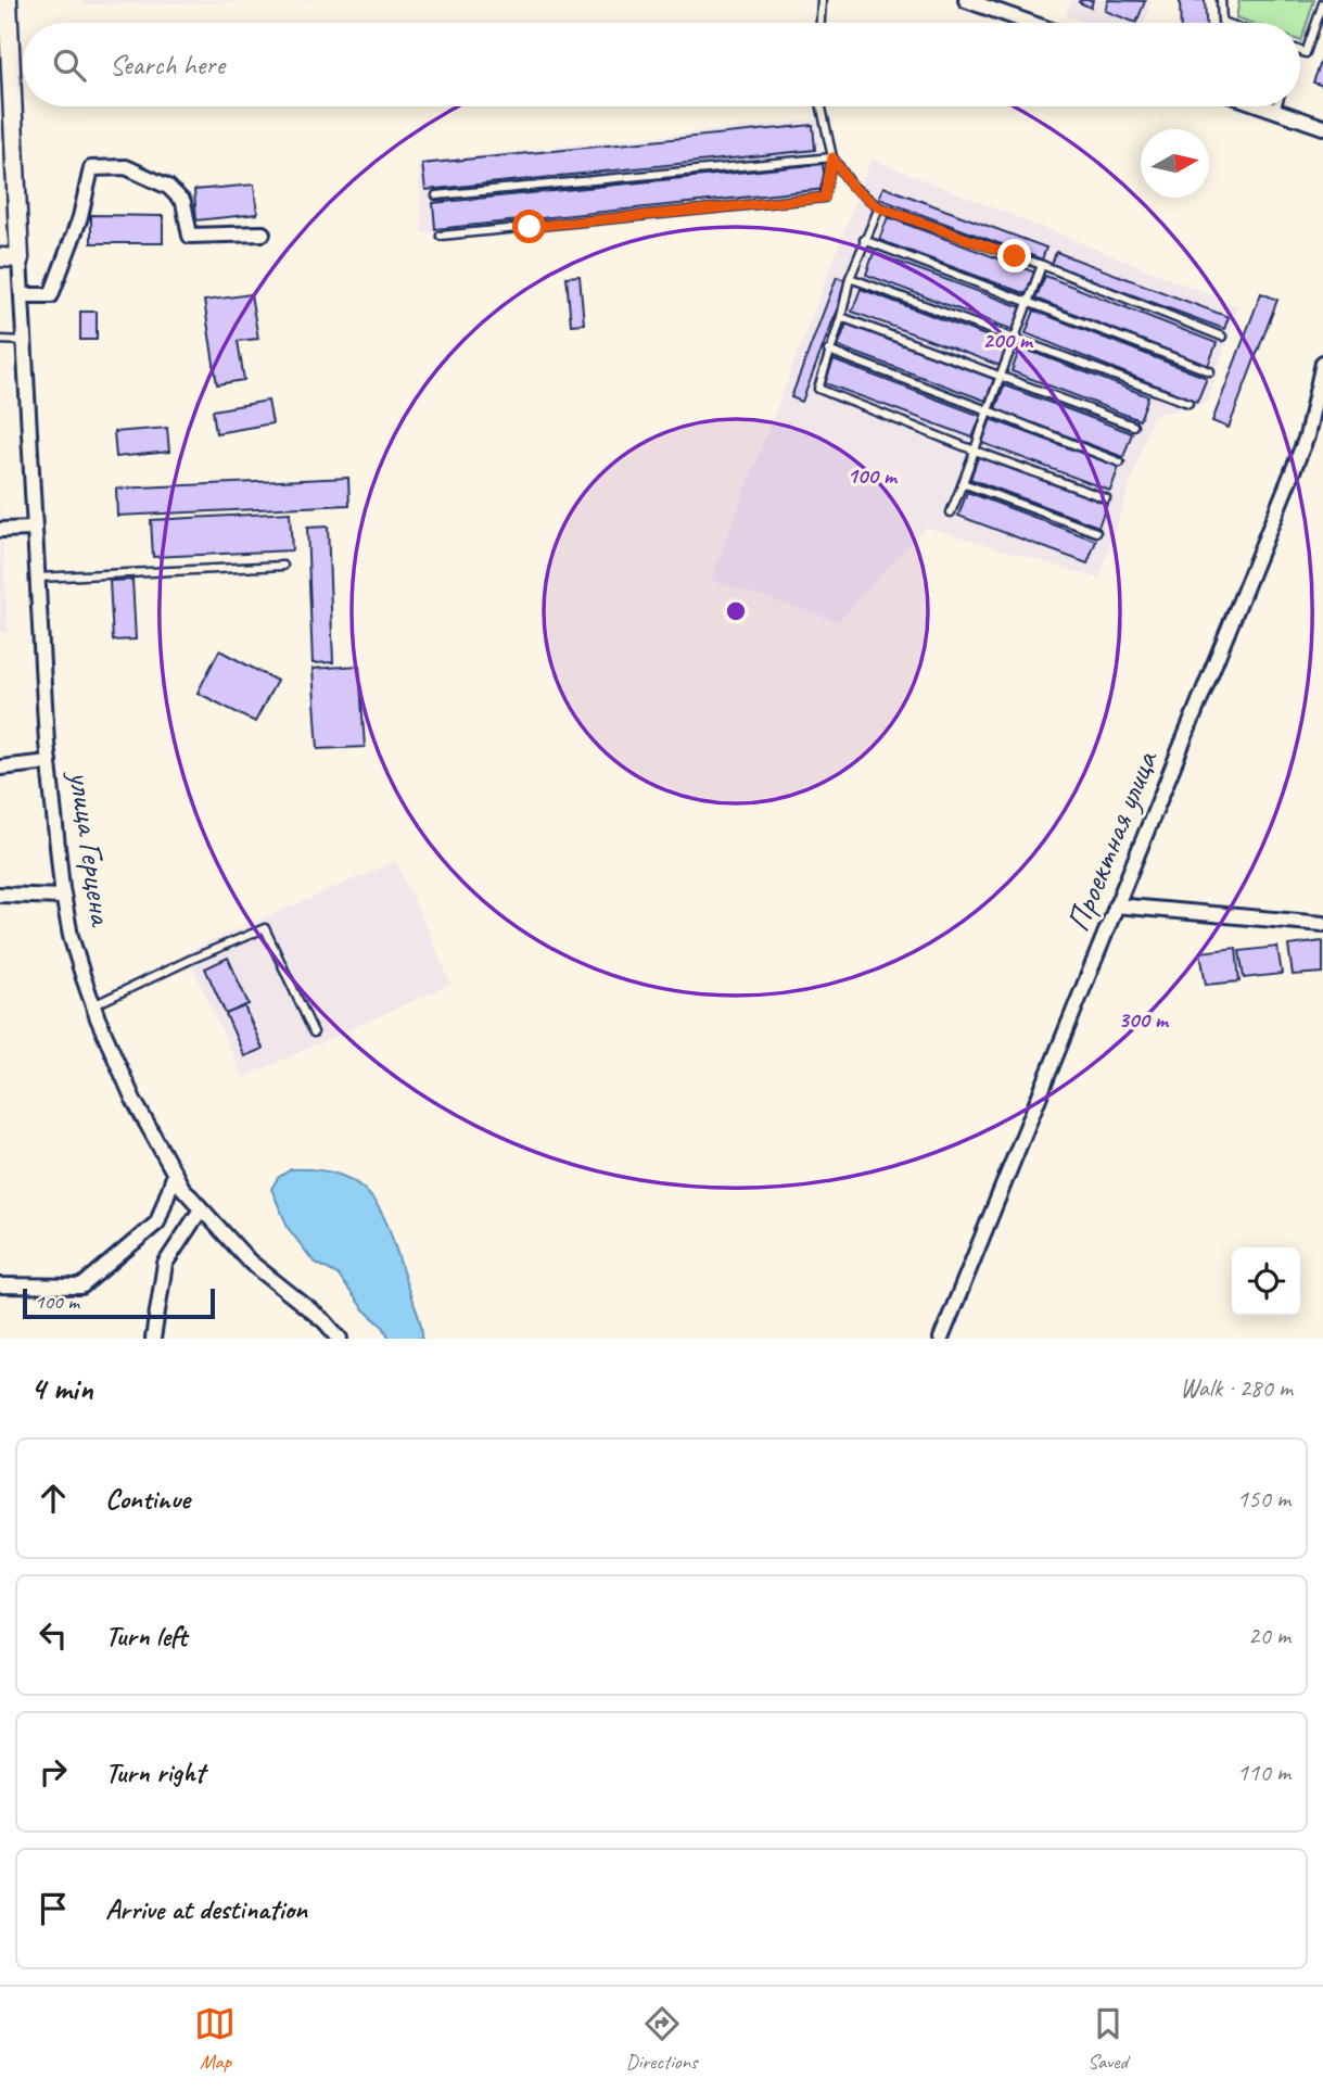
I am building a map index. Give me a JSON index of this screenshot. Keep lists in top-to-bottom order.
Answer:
{
  "streets": {
    "street": ["Проектная улица", "улица Герцена"]
  },
  "scale_bar": "100 m",
  "north": "right",
  "page": {
    "search": "Search here",
    "scale": "100 m",
    "heading": ["4 min", "Walk · 280 m"],
    "list": [
      ["Continue", "150 m"],
      ["Turn left", "20 m"],
      ["Turn right", "110 m"],
      "Arrive at destination"
    ],
    "nav": ["Map", "Directions", "Saved"]
  },
  "rings": ["200 m", "100 m", "300 m"]
}
